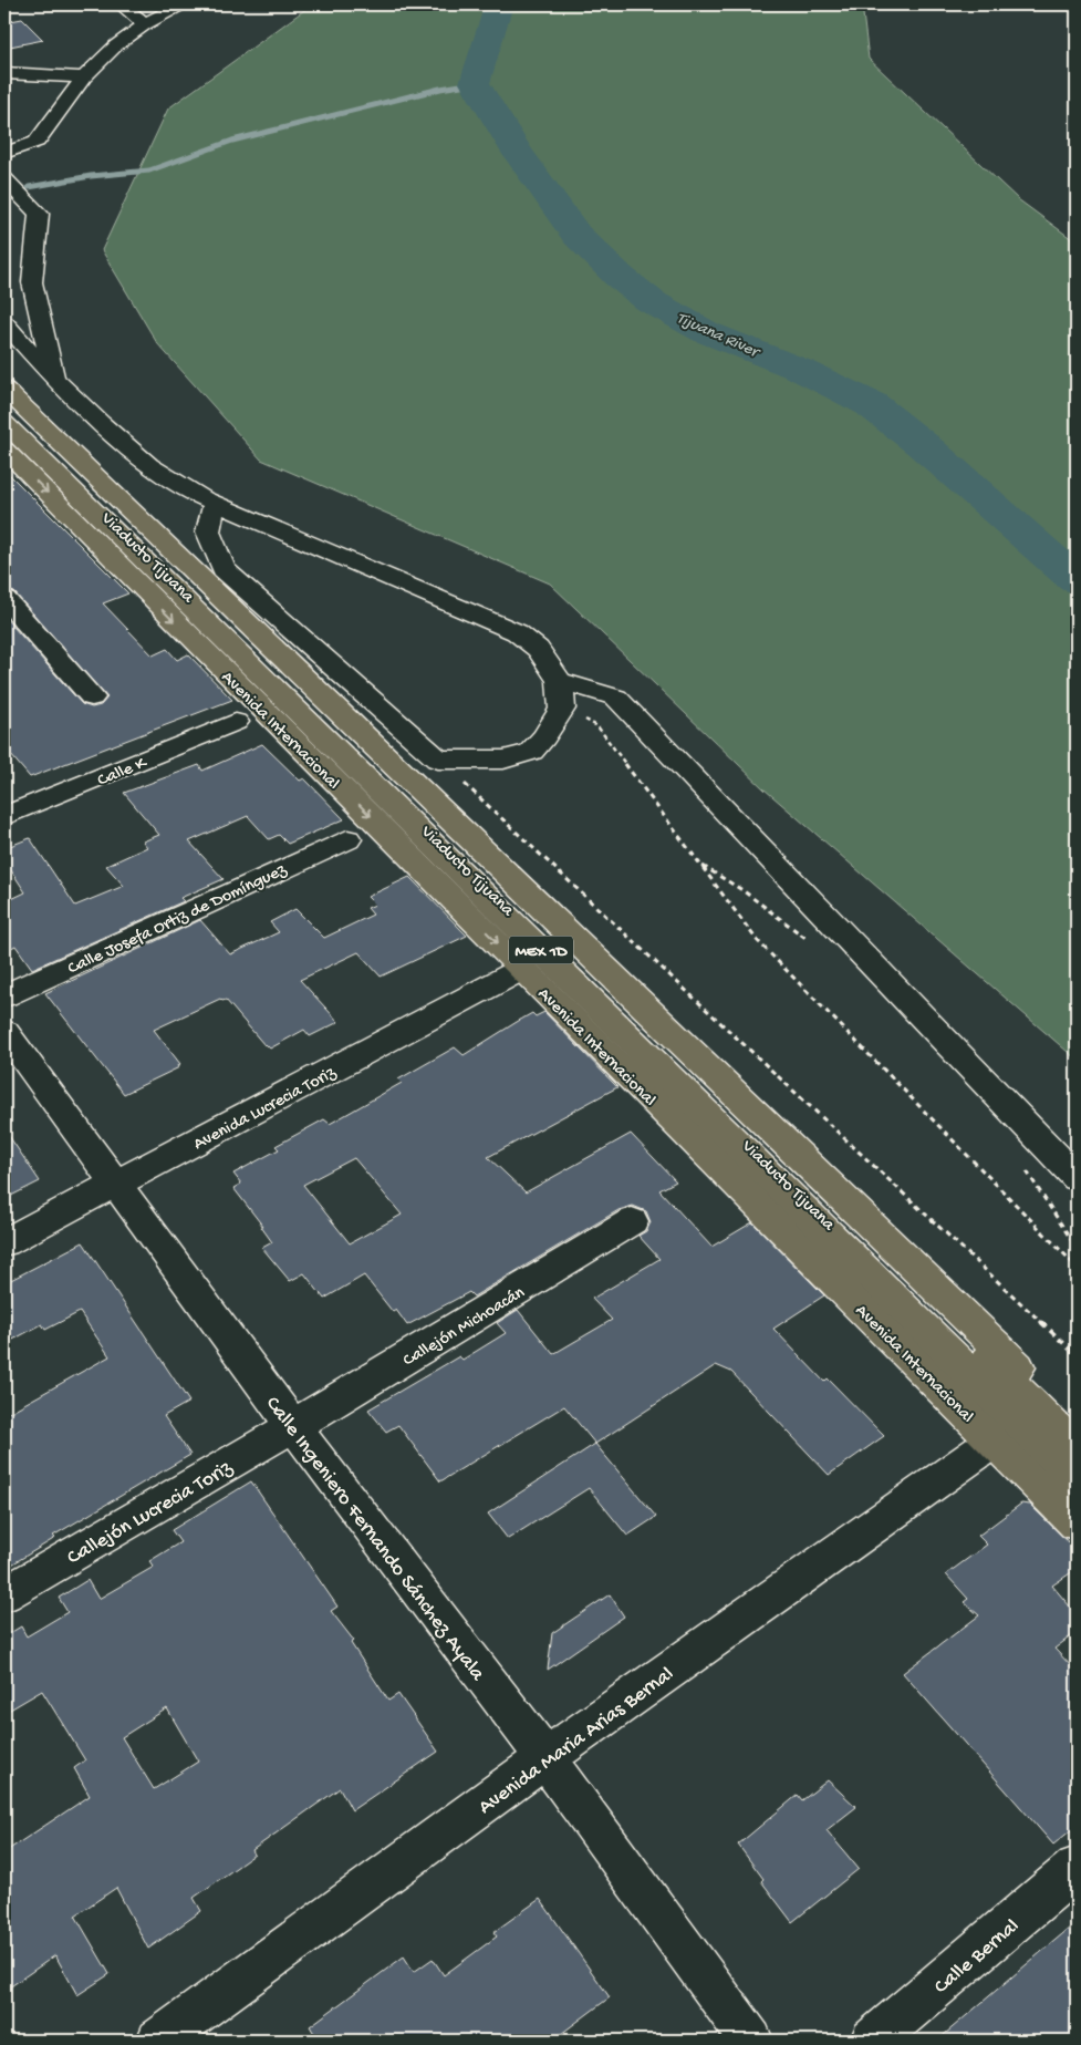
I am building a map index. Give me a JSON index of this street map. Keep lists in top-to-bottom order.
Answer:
{
  "streets": {
    "main road": ["Viaducto Tijuana", "Avenida Internacional", "MEX 1D"],
    "street": [
      "Calle K",
      "Calle Josefa Ortiz de Domínguez",
      "Avenida Lucrecia Toriz",
      "Callejón Michoacán",
      "Callejón Lucrecia Toriz",
      "Calle Ingeniero Fernando Sánchez Ayala",
      "Avenida Maria Arias Bernal",
      "Calle Bernal"
    ]
  },
  "crossings": [
    ["Avenida Internacional", "Avenida Lucrecia Toriz"],
    ["Avenida Internacional", "Avenida Maria Arias Bernal"],
    ["Avenida Lucrecia Toriz", "Calle Ingeniero Fernando Sánchez Ayala"],
    ["Callejón Michoacán", "Callejón Lucrecia Toriz"],
    ["Callejón Michoacán", "Calle Ingeniero Fernando Sánchez Ayala"],
    ["Callejón Lucrecia Toriz", "Calle Ingeniero Fernando Sánchez Ayala"],
    ["Calle Ingeniero Fernando Sánchez Ayala", "Avenida Maria Arias Bernal"]
  ],
  "water": ["Tijuana River"]
}
